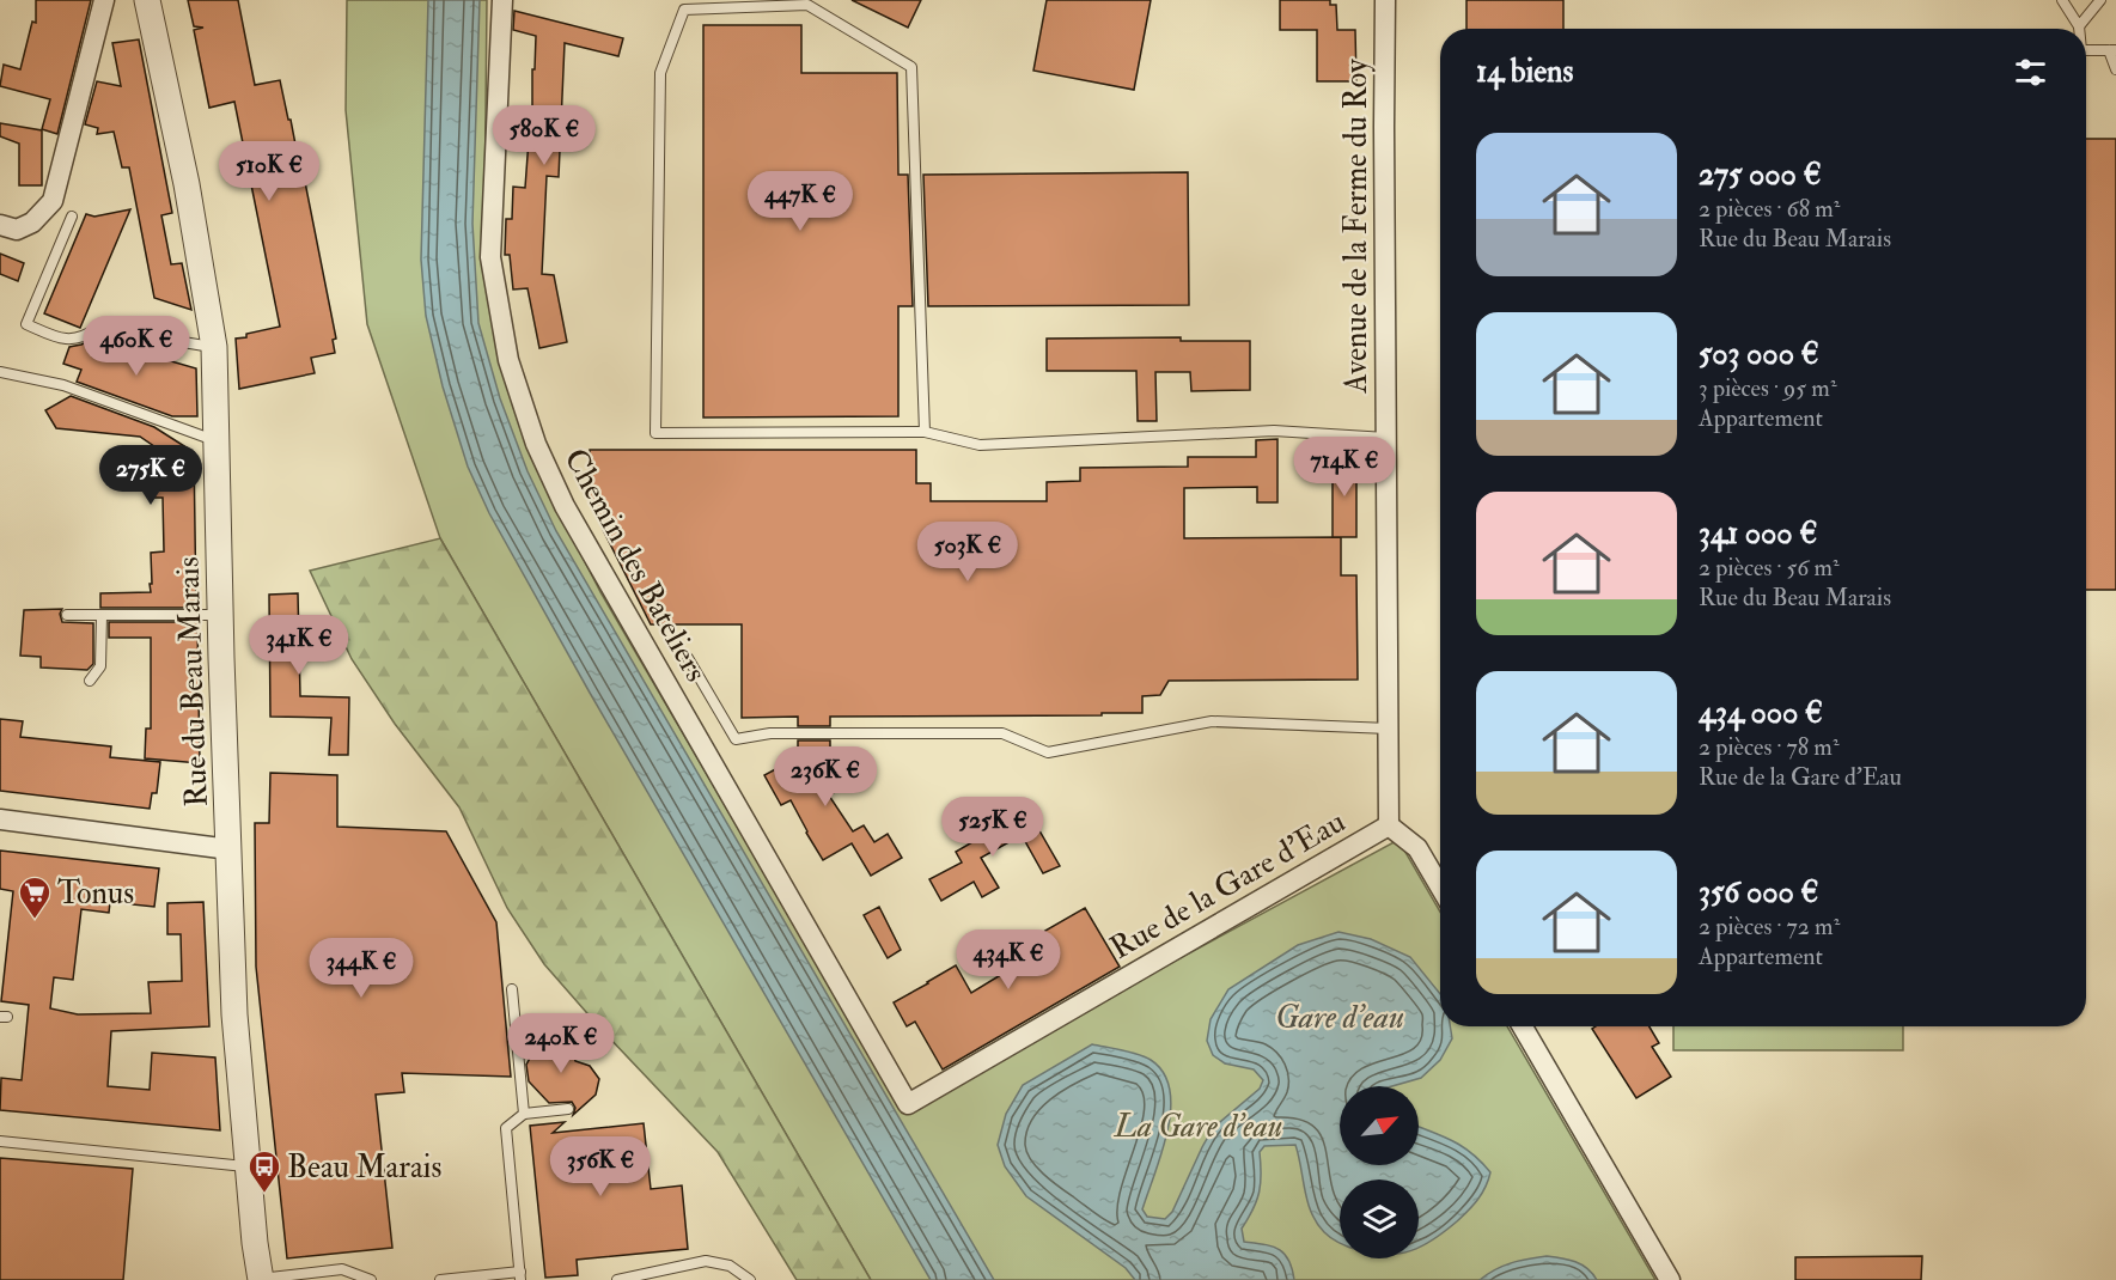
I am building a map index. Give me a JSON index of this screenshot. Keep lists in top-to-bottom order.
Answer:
{
  "streets": {
    "street": [
      "Avenue de la Ferme du Roy",
      "Chemin des Bateliers",
      "Rue du Beau Marais",
      "Rue de la Gare d'Eau"
    ]
  },
  "crossings": [
    ["Avenue de la Ferme du Roy", "Rue de la Gare d'Eau"],
    ["Chemin des Bateliers", "Rue de la Gare d'Eau"]
  ],
  "water": ["Gare d'eau"],
  "parks": ["La Gare d'eau"],
  "places": {
    "supermarket": ["Tonus"],
    "bus stop": ["Beau Marais"]
  },
  "north": "top right",
  "page": {
    "heading": "14 biens",
    "price": [
      "580K €",
      "510K €",
      "447K €",
      "460K €",
      "714K €",
      "275K €",
      "503K €",
      "341K €",
      "236K €",
      "525K €",
      "434K €",
      "344K €",
      "240K €",
      "356K €"
    ],
    "list": [
      {
        "name": "275 000 €",
        "note": "2 pièces · 68 m² · Rue du Beau Marais"
      },
      {
        "name": "503 000 €",
        "note": "3 pièces · 95 m² · Appartement"
      },
      {
        "name": "341 000 €",
        "note": "2 pièces · 56 m² · Rue du Beau Marais"
      },
      {
        "name": "434 000 €",
        "note": "2 pièces · 78 m² · Rue de la Gare d'Eau"
      },
      {
        "name": "356 000 €",
        "note": "2 pièces · 72 m² · Appartement"
      }
    ]
  }
}
